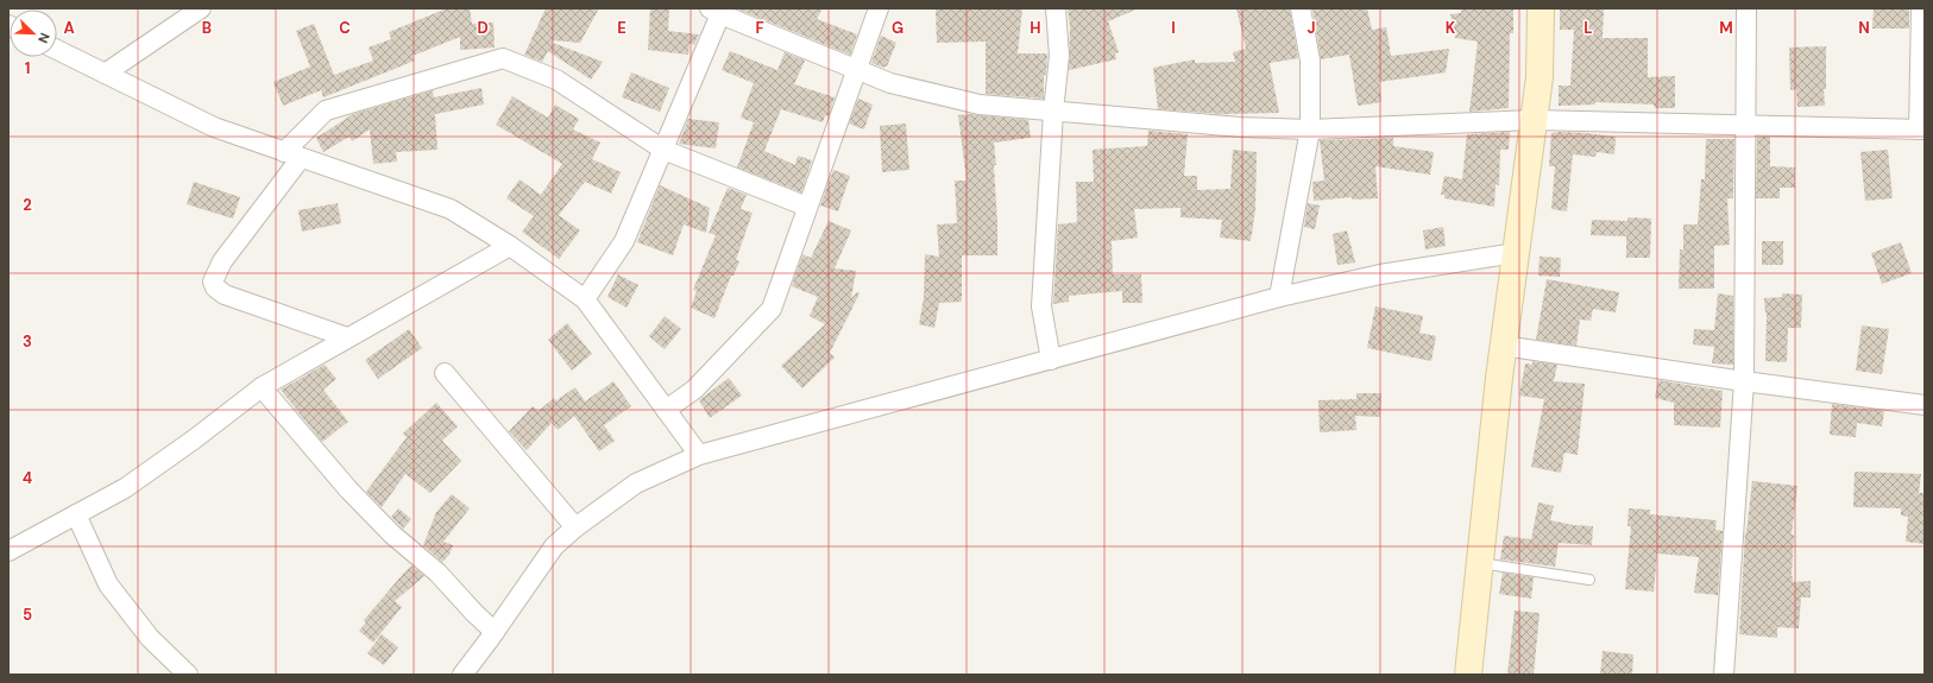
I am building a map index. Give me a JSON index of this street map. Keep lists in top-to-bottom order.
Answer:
{
  "north": "bottom right",
  "grid": {
    "columns": [
      "A",
      "B",
      "C",
      "D",
      "E",
      "F",
      "G",
      "H",
      "I",
      "J",
      "K",
      "L",
      "M",
      "N"
    ],
    "rows": [
      "1",
      "2",
      "3",
      "4",
      "5"
    ]
  }
}
